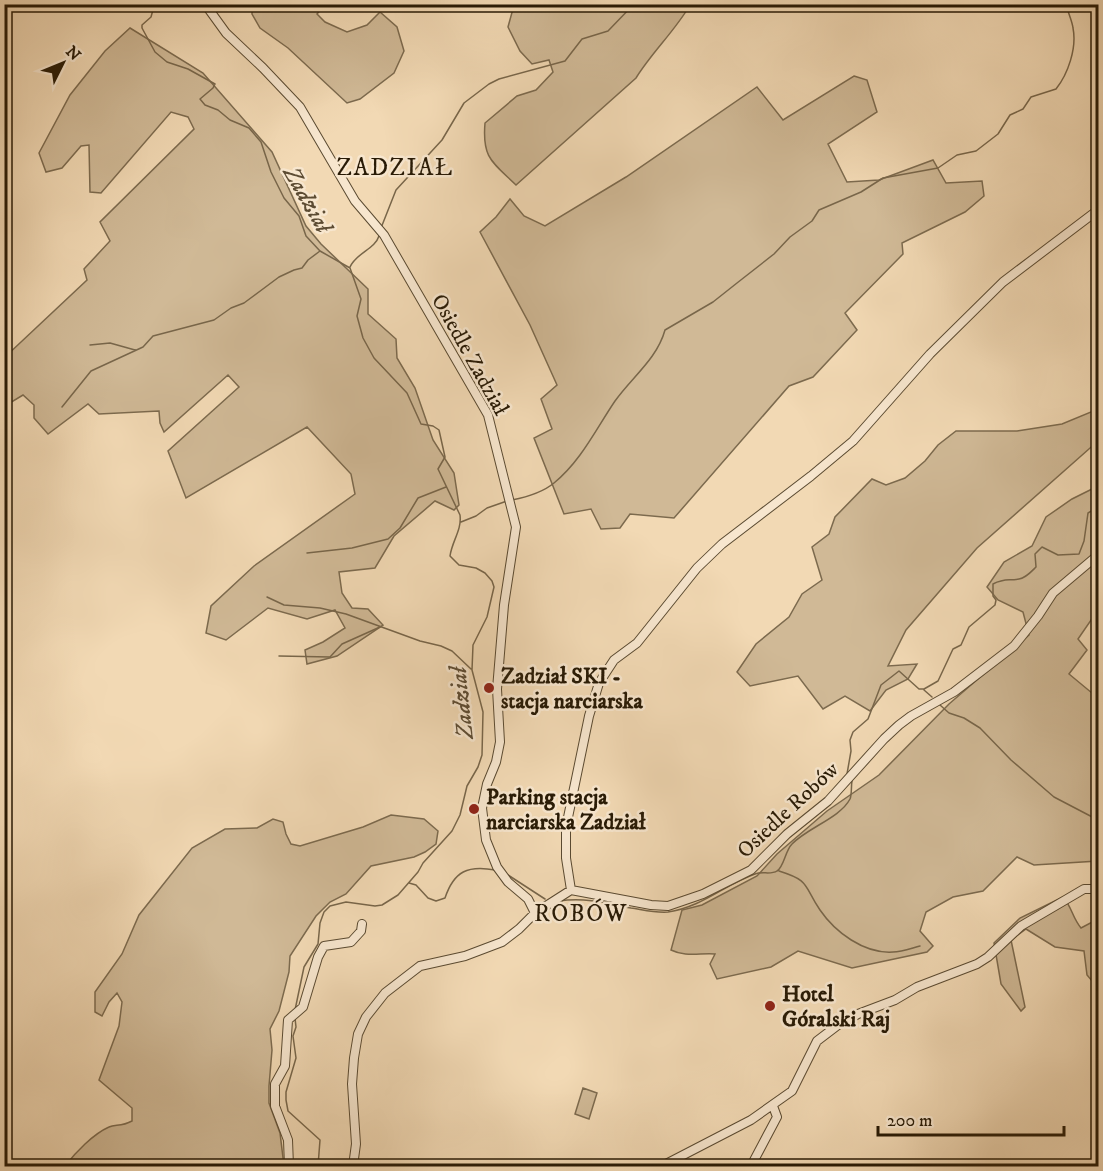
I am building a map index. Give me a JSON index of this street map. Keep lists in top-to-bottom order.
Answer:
{
  "streets": {
    "street": ["Osiedle Zadział", "Osiedle Robów"]
  },
  "districts": ["ZADZIAŁ", "ROBÓW"],
  "water": ["Zadział"],
  "places": ["Zadział SKI - stacja narciarska", "Parking stacja narciarska Zadział", "Hotel Góralski Raj"],
  "scale_bar": "200 m",
  "north": "top right"
}
